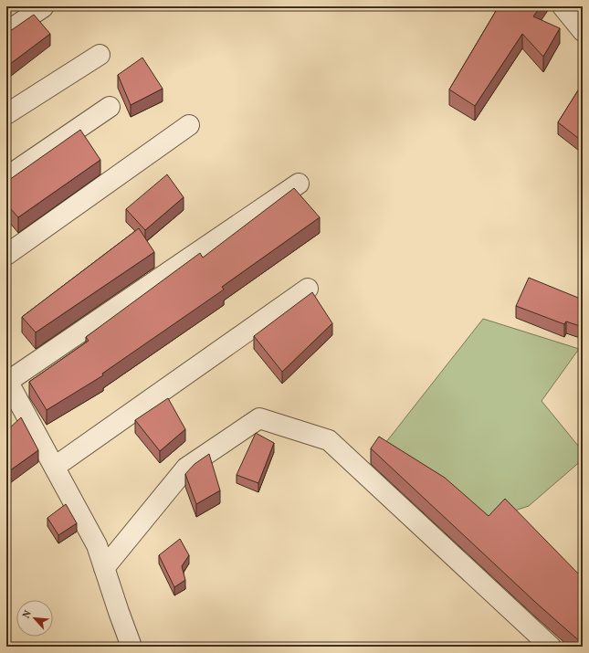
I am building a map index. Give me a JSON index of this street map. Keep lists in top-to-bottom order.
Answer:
{
  "north": "top left"
}
